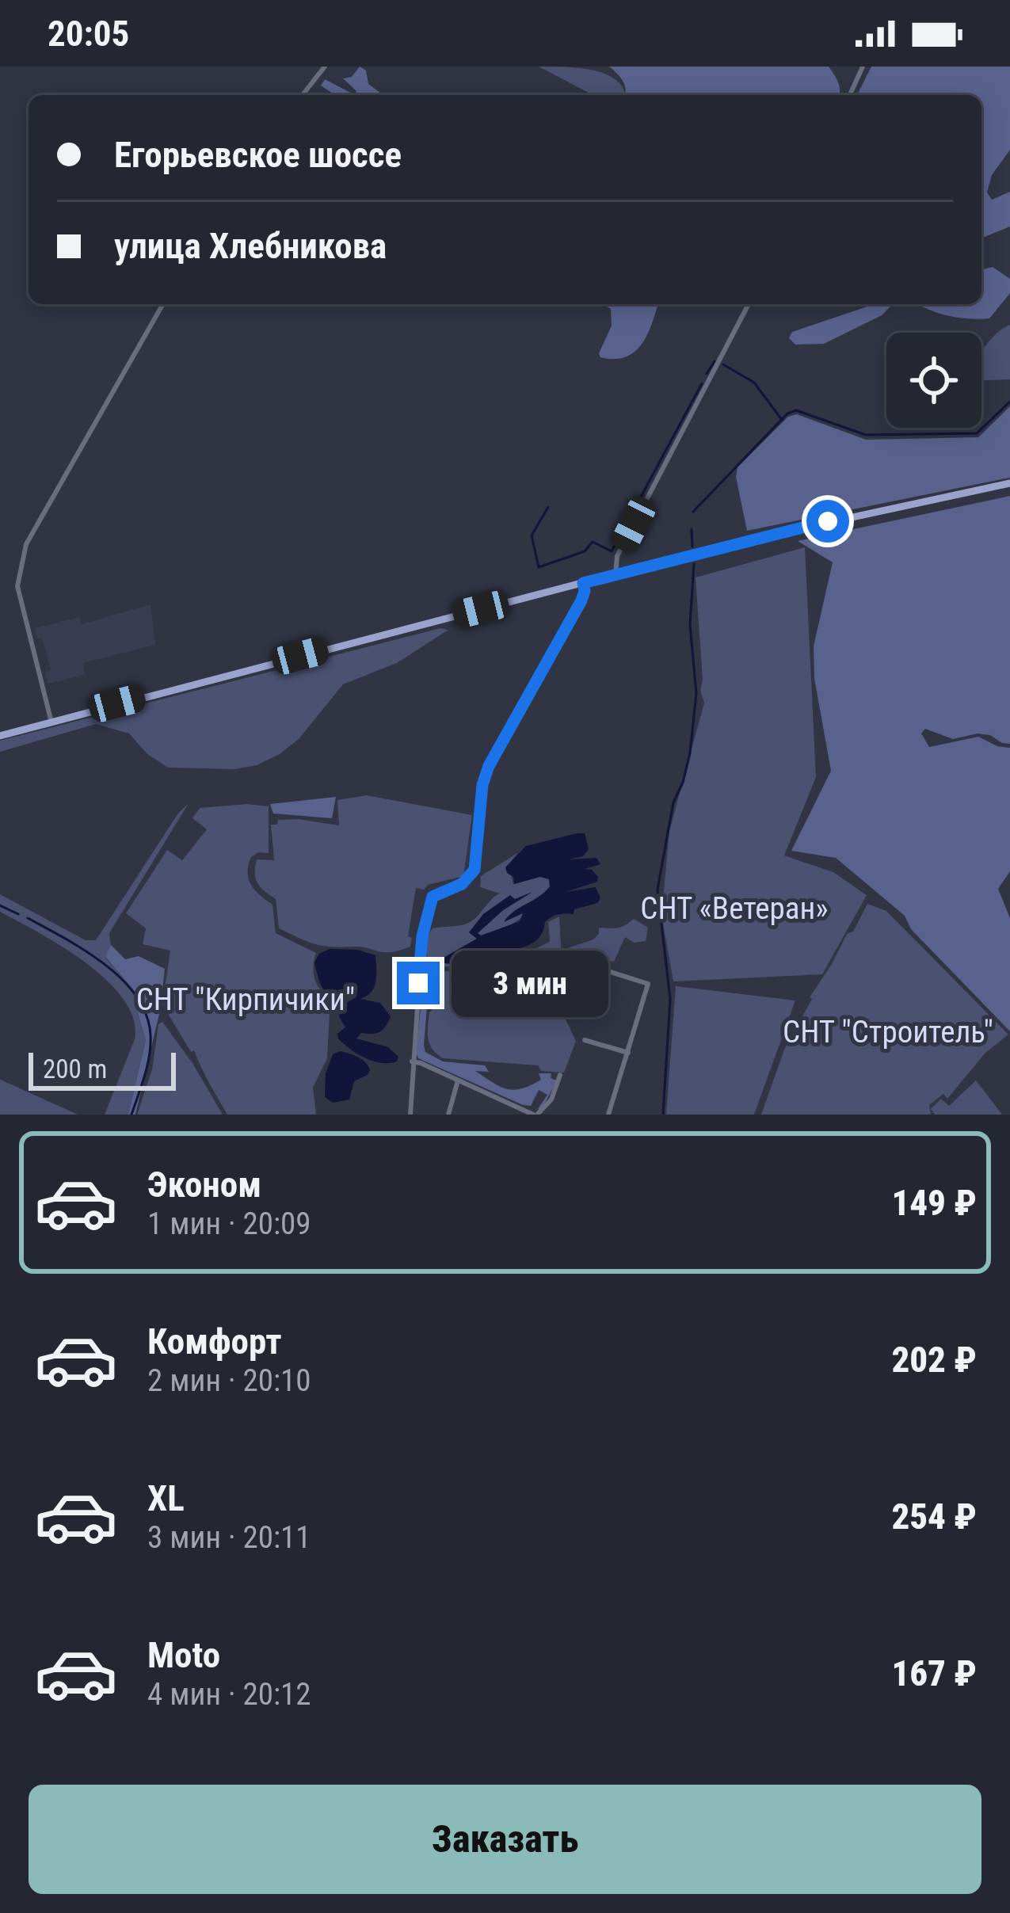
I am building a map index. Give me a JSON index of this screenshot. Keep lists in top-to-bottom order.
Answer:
{
  "parks": ["СНТ «Ветеран»", "СНТ \"Кирпичики\"", "СНТ \"Строитель\""],
  "scale_bar": "200 m",
  "page": {
    "status": "20:05",
    "banner": ["Егорьевское шоссе", "улица Хлебникова"],
    "bubble": "3 мин",
    "scale": "200 m",
    "list": [
      {
        "name": "Эконом",
        "note": "1 мин · 20:09",
        "value": "149 ₽"
      },
      {
        "name": "Комфорт",
        "note": "2 мин · 20:10",
        "value": "202 ₽"
      },
      {
        "name": "XL",
        "note": "3 мин · 20:11",
        "value": "254 ₽"
      },
      {
        "name": "Moto",
        "note": "4 мин · 20:12",
        "value": "167 ₽"
      }
    ],
    "buttons": "Заказать"
  }
}
